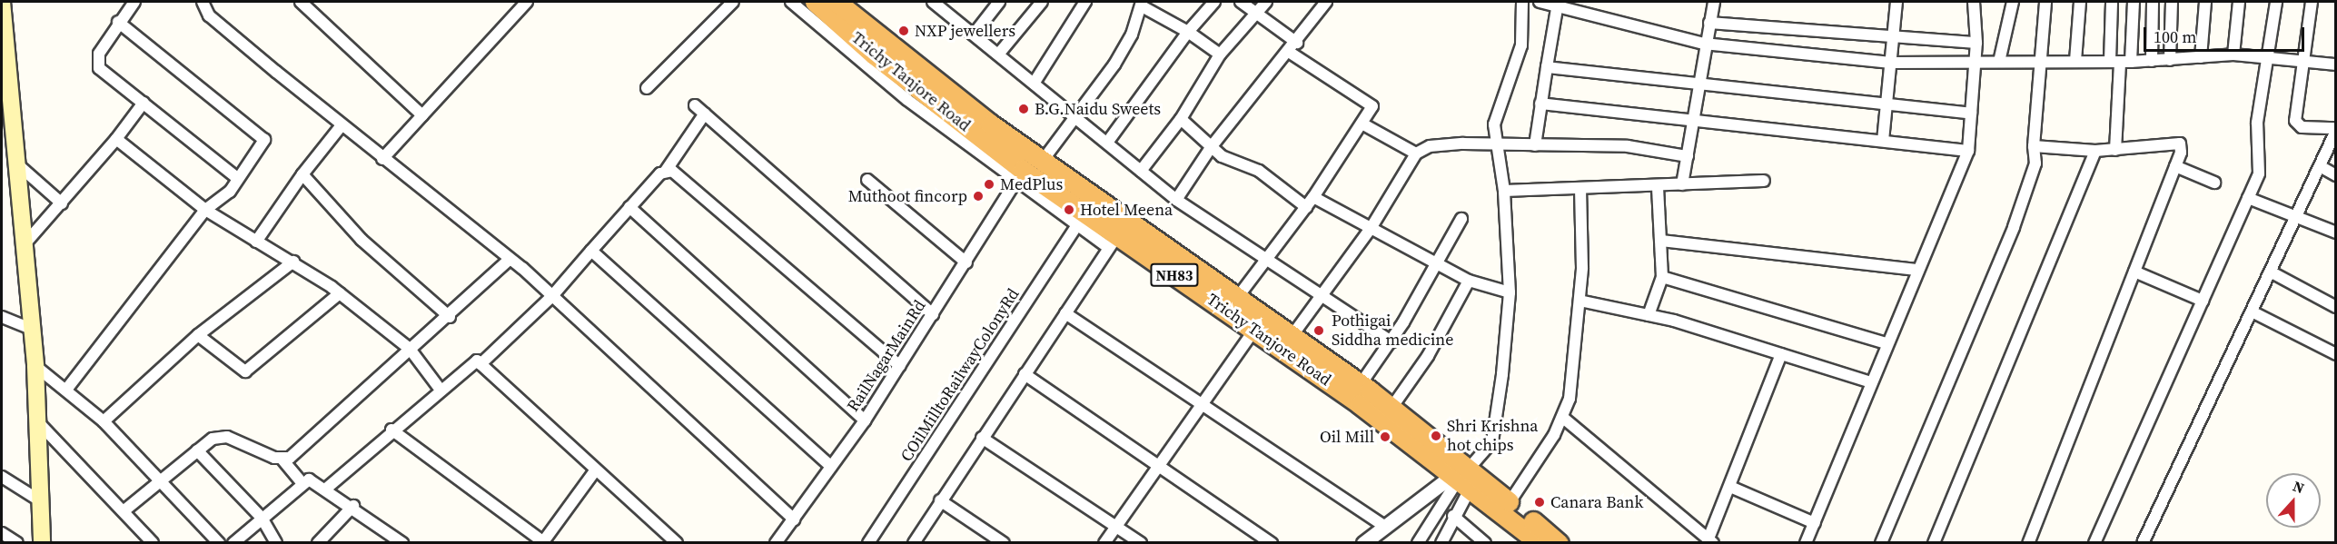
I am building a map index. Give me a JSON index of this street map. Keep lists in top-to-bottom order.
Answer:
{
  "streets": {
    "highway": ["Trichy Tanjore Road", "NH83"],
    "street": ["RailNagarMainRd", "COilMilltoRailwayColonyRd"]
  },
  "places": [
    "NXP jewellers",
    "B.G.Naidu Sweets",
    "MedPlus",
    "Muthoot fincorp",
    "Hotel Meena",
    "Pothigai Siddha medicine",
    "Shri Krishna hot chips",
    "Oil Mill",
    "Canara Bank"
  ],
  "scale_bar": "100 m",
  "north": "top"
}
